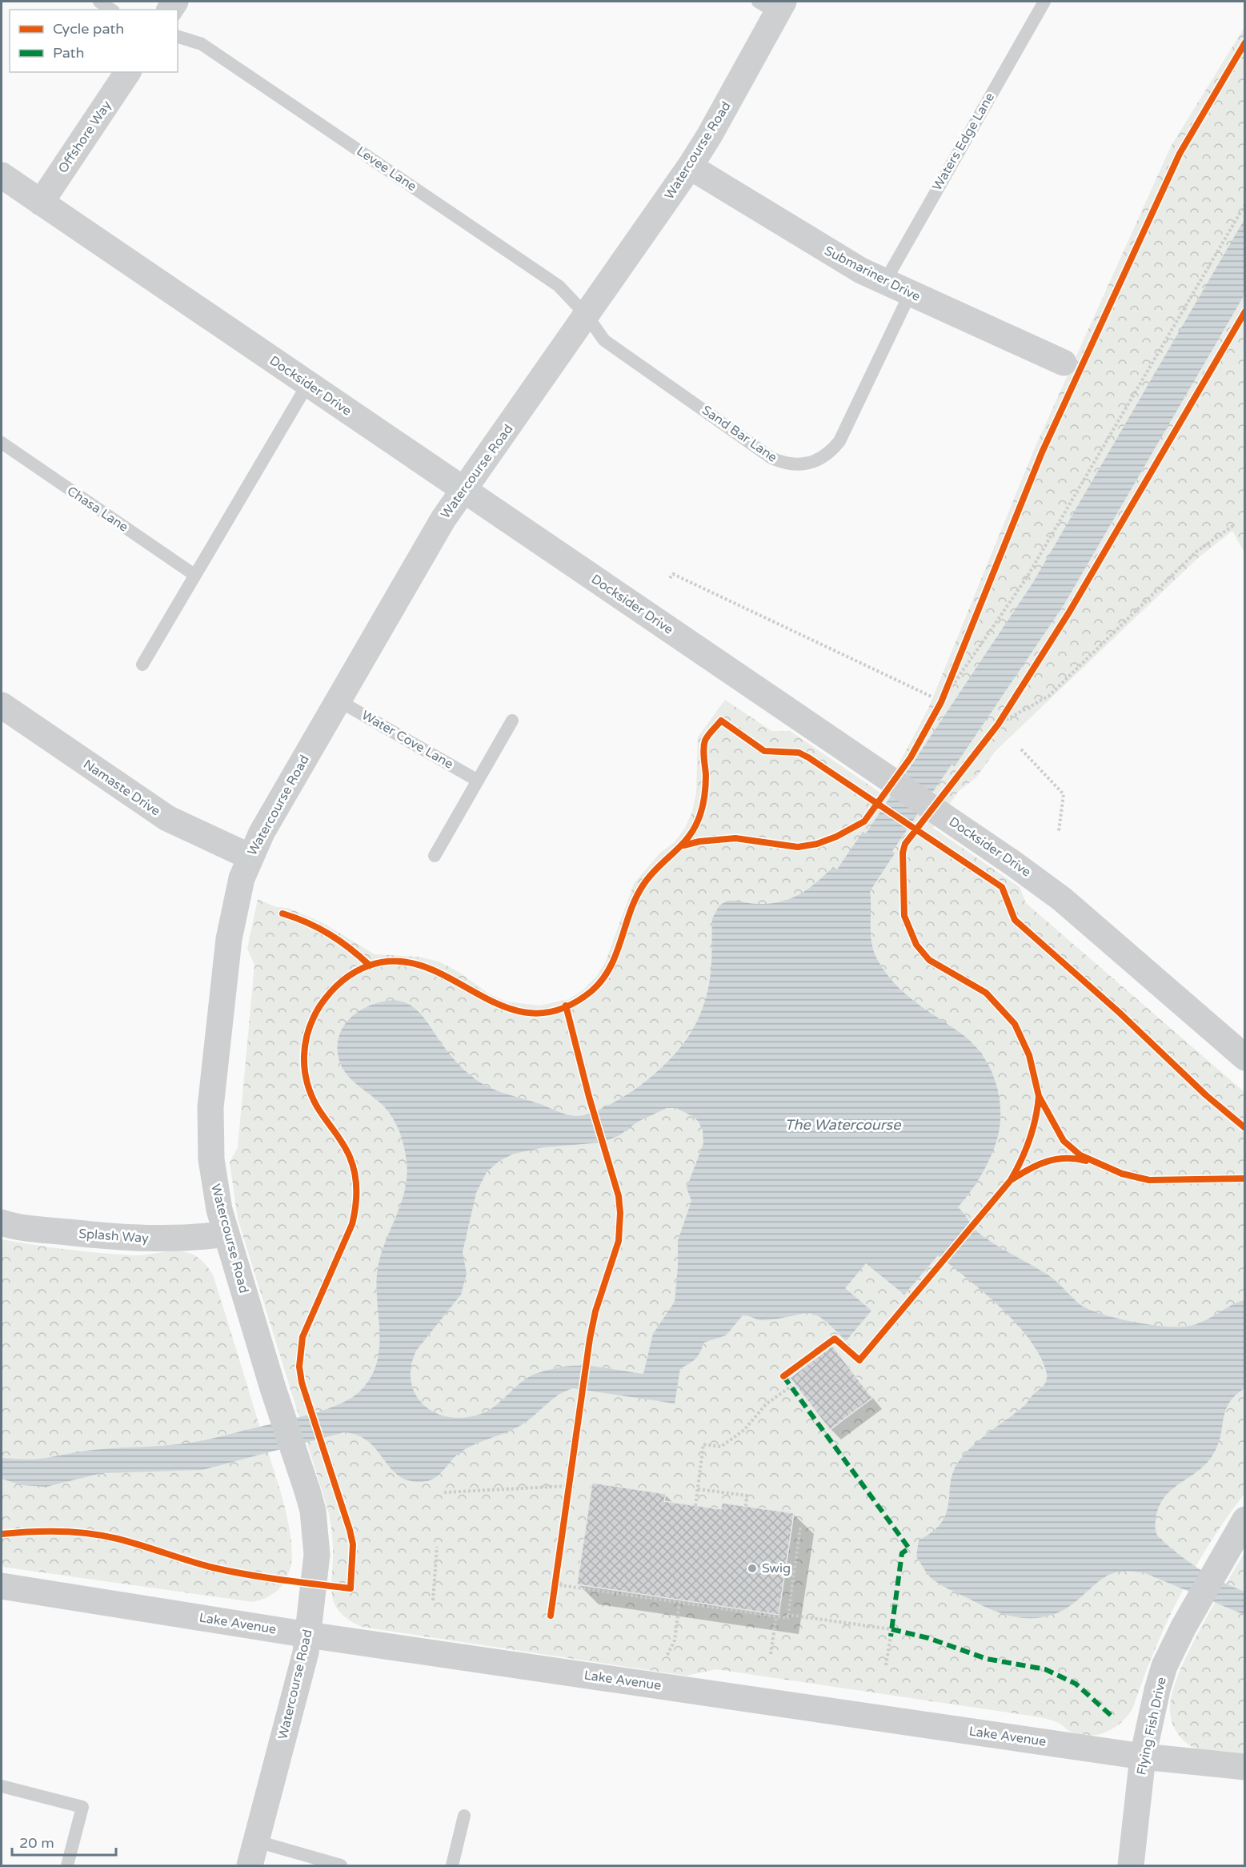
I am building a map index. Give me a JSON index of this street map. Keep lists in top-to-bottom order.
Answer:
{
  "streets": {
    "street": [
      "Offshore Way",
      "Watercourse Road",
      "Submariner Drive",
      "Docksider Drive",
      "Namaste Drive",
      "Splash Way",
      "Lake Avenue",
      "Flying Fish Drive"
    ],
    "lane": [
      "Waters Edge Lane",
      "Levee Lane",
      "Sand Bar Lane",
      "Chasa Lane",
      "Water Cove Lane"
    ]
  },
  "crossings": [
    ["Offshore Way", "Docksider Drive"],
    ["Waters Edge Lane", "Submariner Drive"],
    ["Watercourse Road", "Levee Lane"],
    ["Watercourse Road", "Submariner Drive"],
    ["Watercourse Road", "Docksider Drive"],
    ["Watercourse Road", "Sand Bar Lane"],
    ["Watercourse Road", "Water Cove Lane"],
    ["Watercourse Road", "Namaste Drive"],
    ["Watercourse Road", "Splash Way"],
    ["Watercourse Road", "Lake Avenue"],
    ["Levee Lane", "Sand Bar Lane"],
    ["Submariner Drive", "Sand Bar Lane"],
    ["Lake Avenue", "Flying Fish Drive"]
  ],
  "water": ["The Watercourse"],
  "places": ["Swig"],
  "legend": ["Cycle path", "Path"],
  "scale_bar": "20 m"
}
